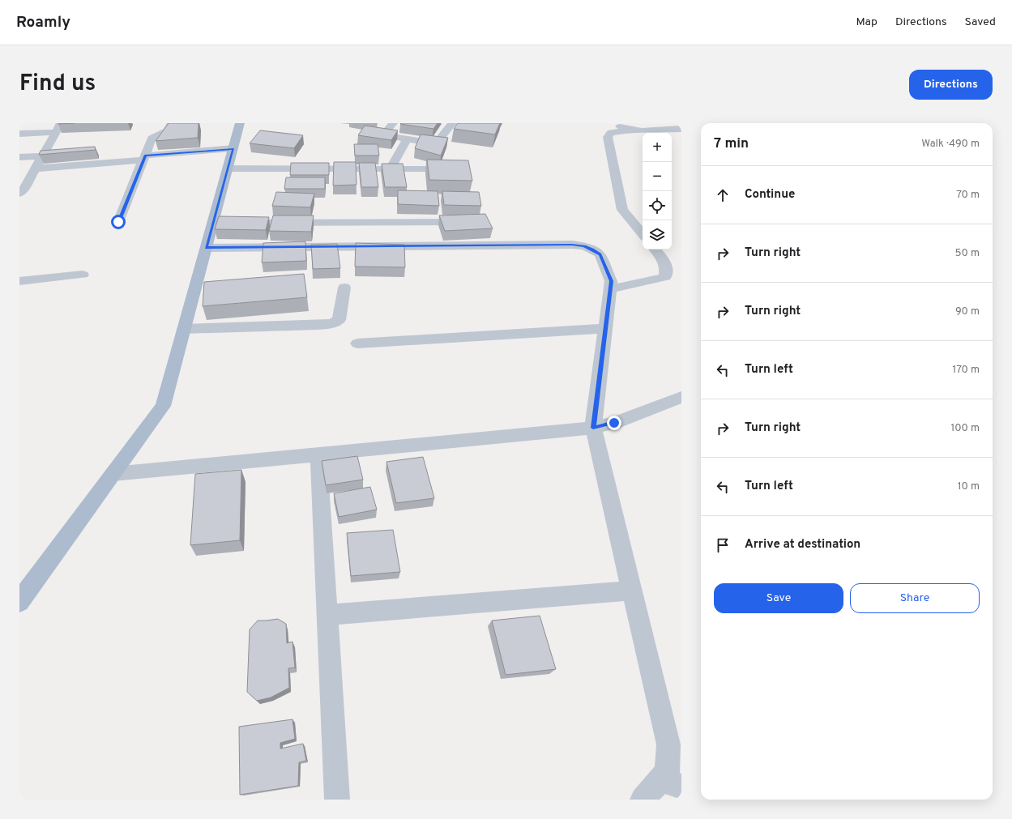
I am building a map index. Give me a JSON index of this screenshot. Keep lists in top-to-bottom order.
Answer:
{
  "page": {
    "header": "Roamly",
    "nav": ["Map", "Directions", "Saved"],
    "title": "Find us",
    "buttons": [
      "Directions",
      ["Save", "Share"]
    ],
    "heading": ["7 min", "Walk · 490 m"],
    "map_buttons": ["+", "−"],
    "list": [
      ["Continue", "70 m"],
      ["Turn right", "50 m"],
      ["Turn right", "90 m"],
      ["Turn left", "170 m"],
      ["Turn right", "100 m"],
      ["Turn left", "10 m"],
      "Arrive at destination"
    ]
  }
}
